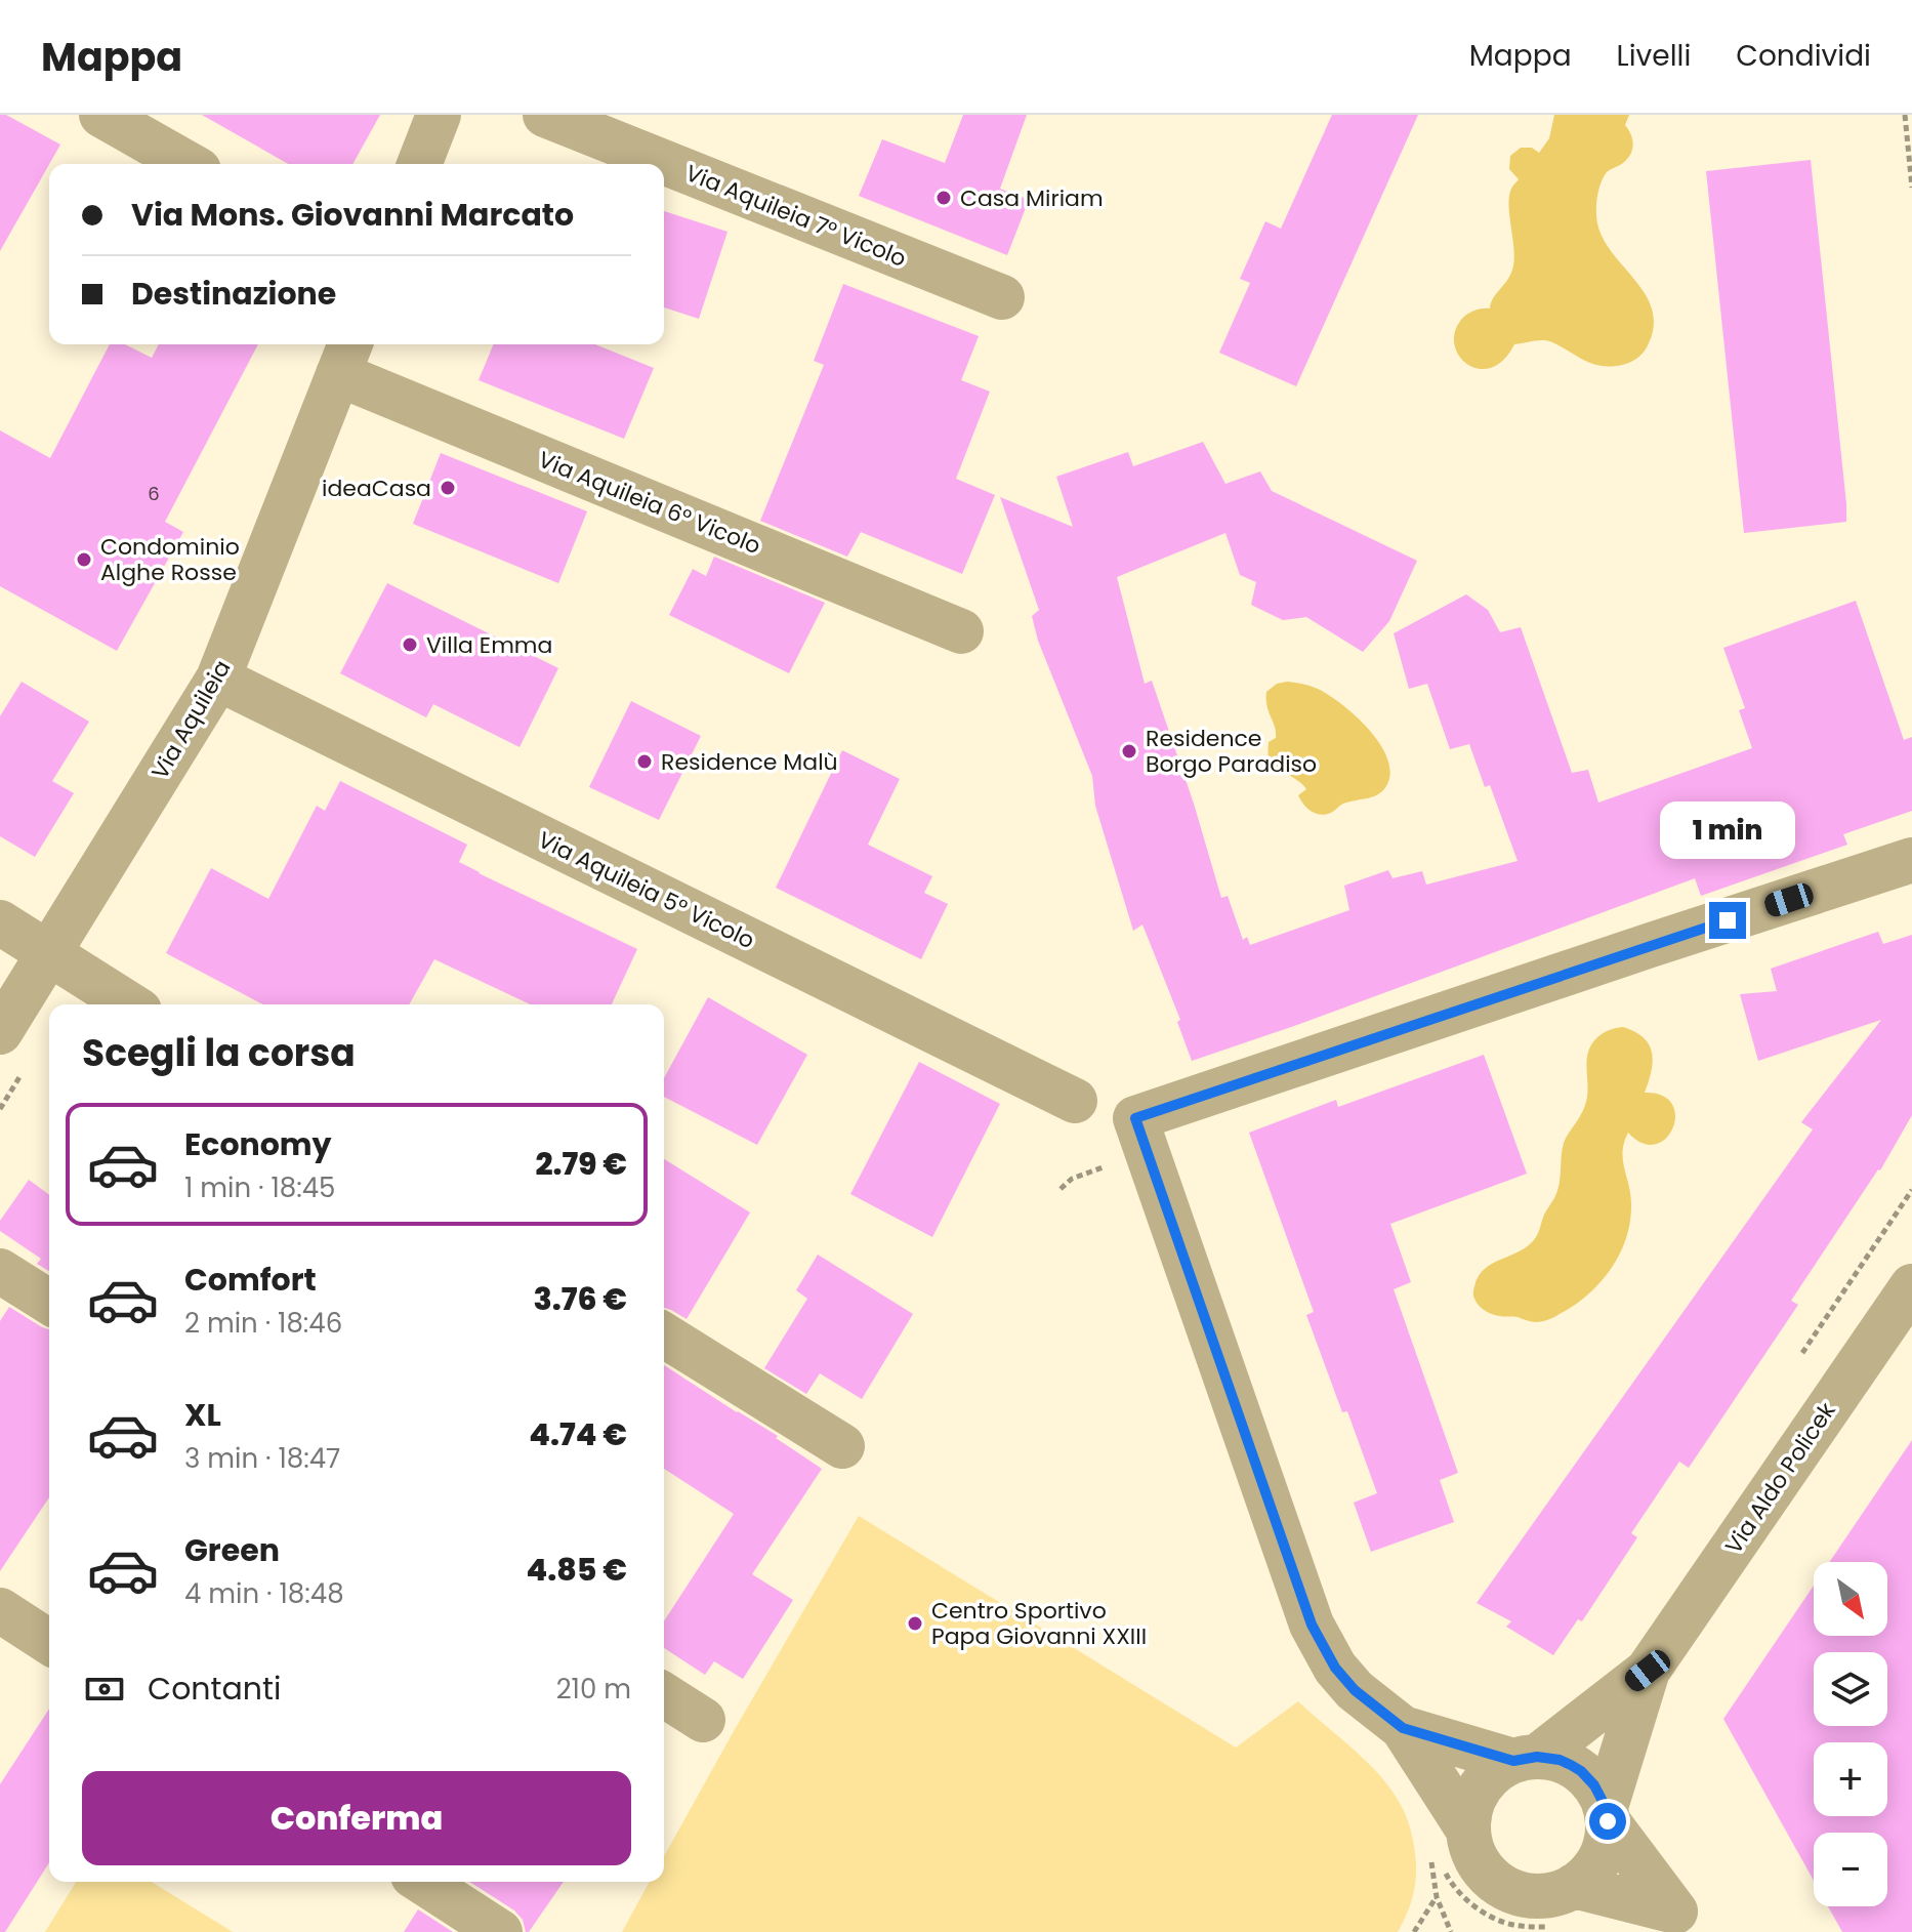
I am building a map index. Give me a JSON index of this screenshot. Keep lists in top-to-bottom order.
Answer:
{
  "streets": {
    "street": [
      "Via Aquileia 7° Vicolo",
      "Via Aquileia 6° Vicolo",
      "Via Aquileia",
      "Via Aquileia 5° Vicolo",
      "Via Aldo Policek"
    ]
  },
  "crossings": [
    ["Via Aquileia 6° Vicolo", "Via Aquileia"],
    ["Via Aquileia", "Via Aquileia 5° Vicolo"]
  ],
  "places": [
    "Casa Miriam",
    "ideaCasa",
    "Condominio Alghe Rosse",
    "Villa Emma",
    "Residence Borgo Paradiso",
    "Residence Malù",
    "Centro Sportivo Papa Giovanni XXIII"
  ],
  "house_numbers": ["6"],
  "north": "bottom right",
  "page": {
    "header": "Mappa",
    "nav": ["Mappa", "Livelli", "Condividi"],
    "banner": ["Via Mons. Giovanni Marcato", "Destinazione"],
    "bubble": "1 min",
    "heading": "Scegli la corsa",
    "list": [
      {
        "name": "Economy",
        "note": "1 min · 18:45",
        "value": "2.79 €"
      },
      {
        "name": "Comfort",
        "note": "2 min · 18:46",
        "value": "3.76 €"
      },
      {
        "name": "XL",
        "note": "3 min · 18:47",
        "value": "4.74 €"
      },
      {
        "name": "Green",
        "note": "4 min · 18:48",
        "value": "4.85 €"
      }
    ],
    "map_buttons": ["+", "−"],
    "pay": ["Contanti", "210 m"],
    "buttons": "Conferma"
  }
}
